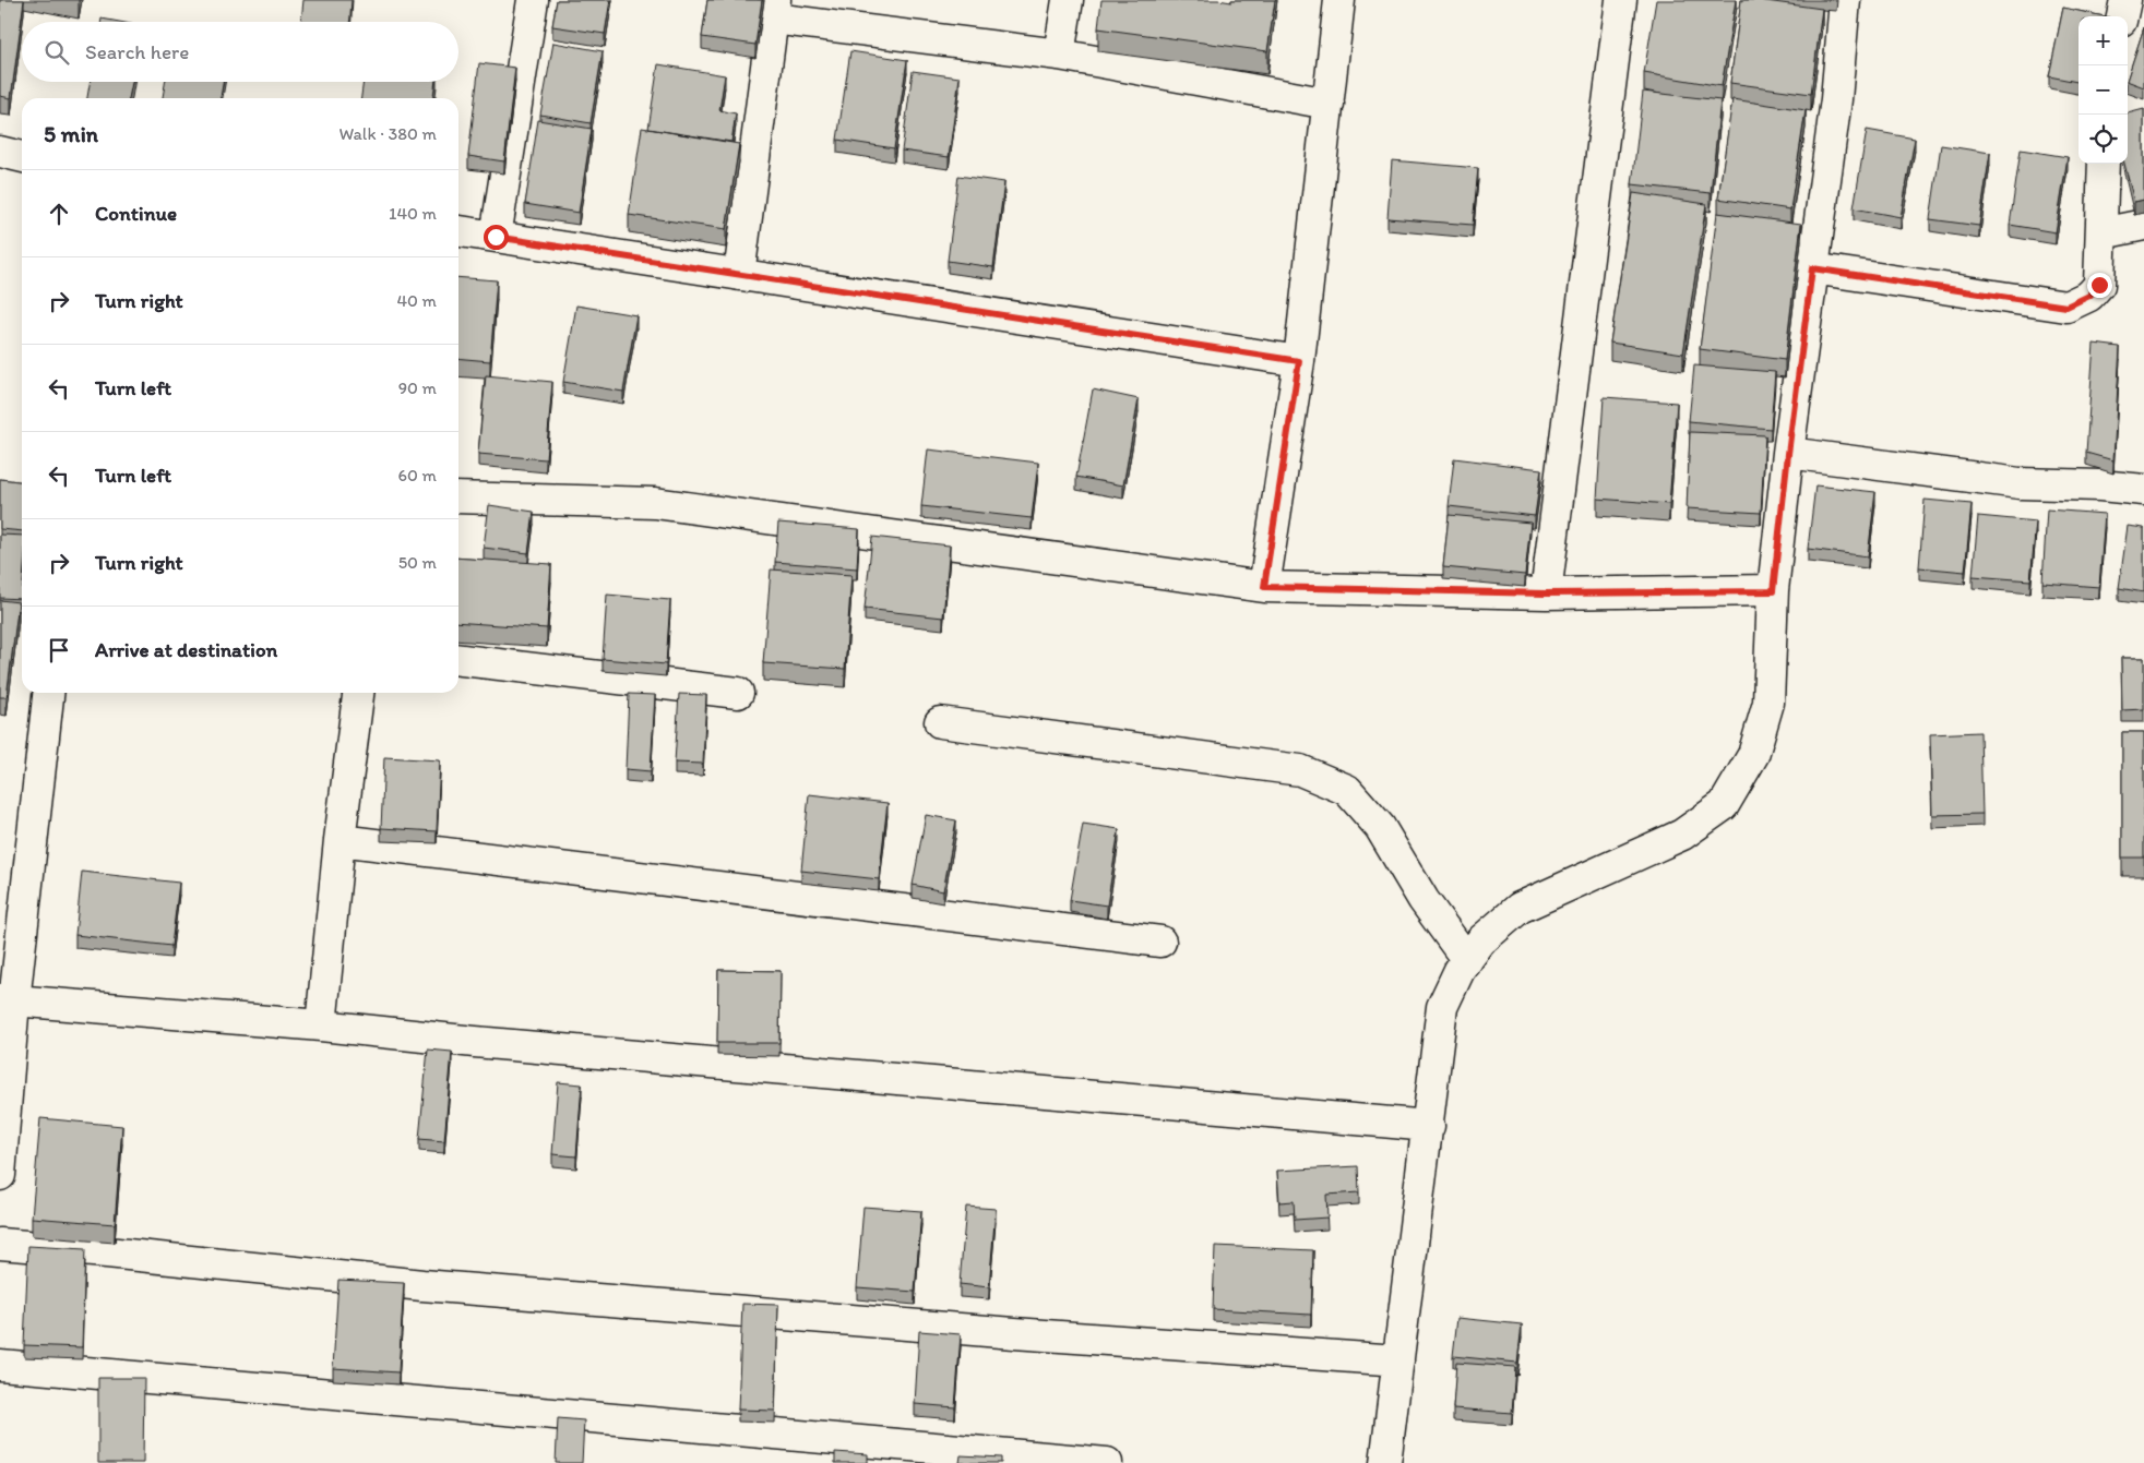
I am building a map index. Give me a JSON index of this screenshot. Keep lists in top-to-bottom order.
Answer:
{
  "page": {
    "map_buttons": ["+", "−"],
    "search": "Search here",
    "heading": ["5 min", "Walk · 380 m"],
    "list": [
      ["Continue", "140 m"],
      ["Turn right", "40 m"],
      ["Turn left", "90 m"],
      ["Turn left", "60 m"],
      ["Turn right", "50 m"],
      "Arrive at destination"
    ]
  }
}
